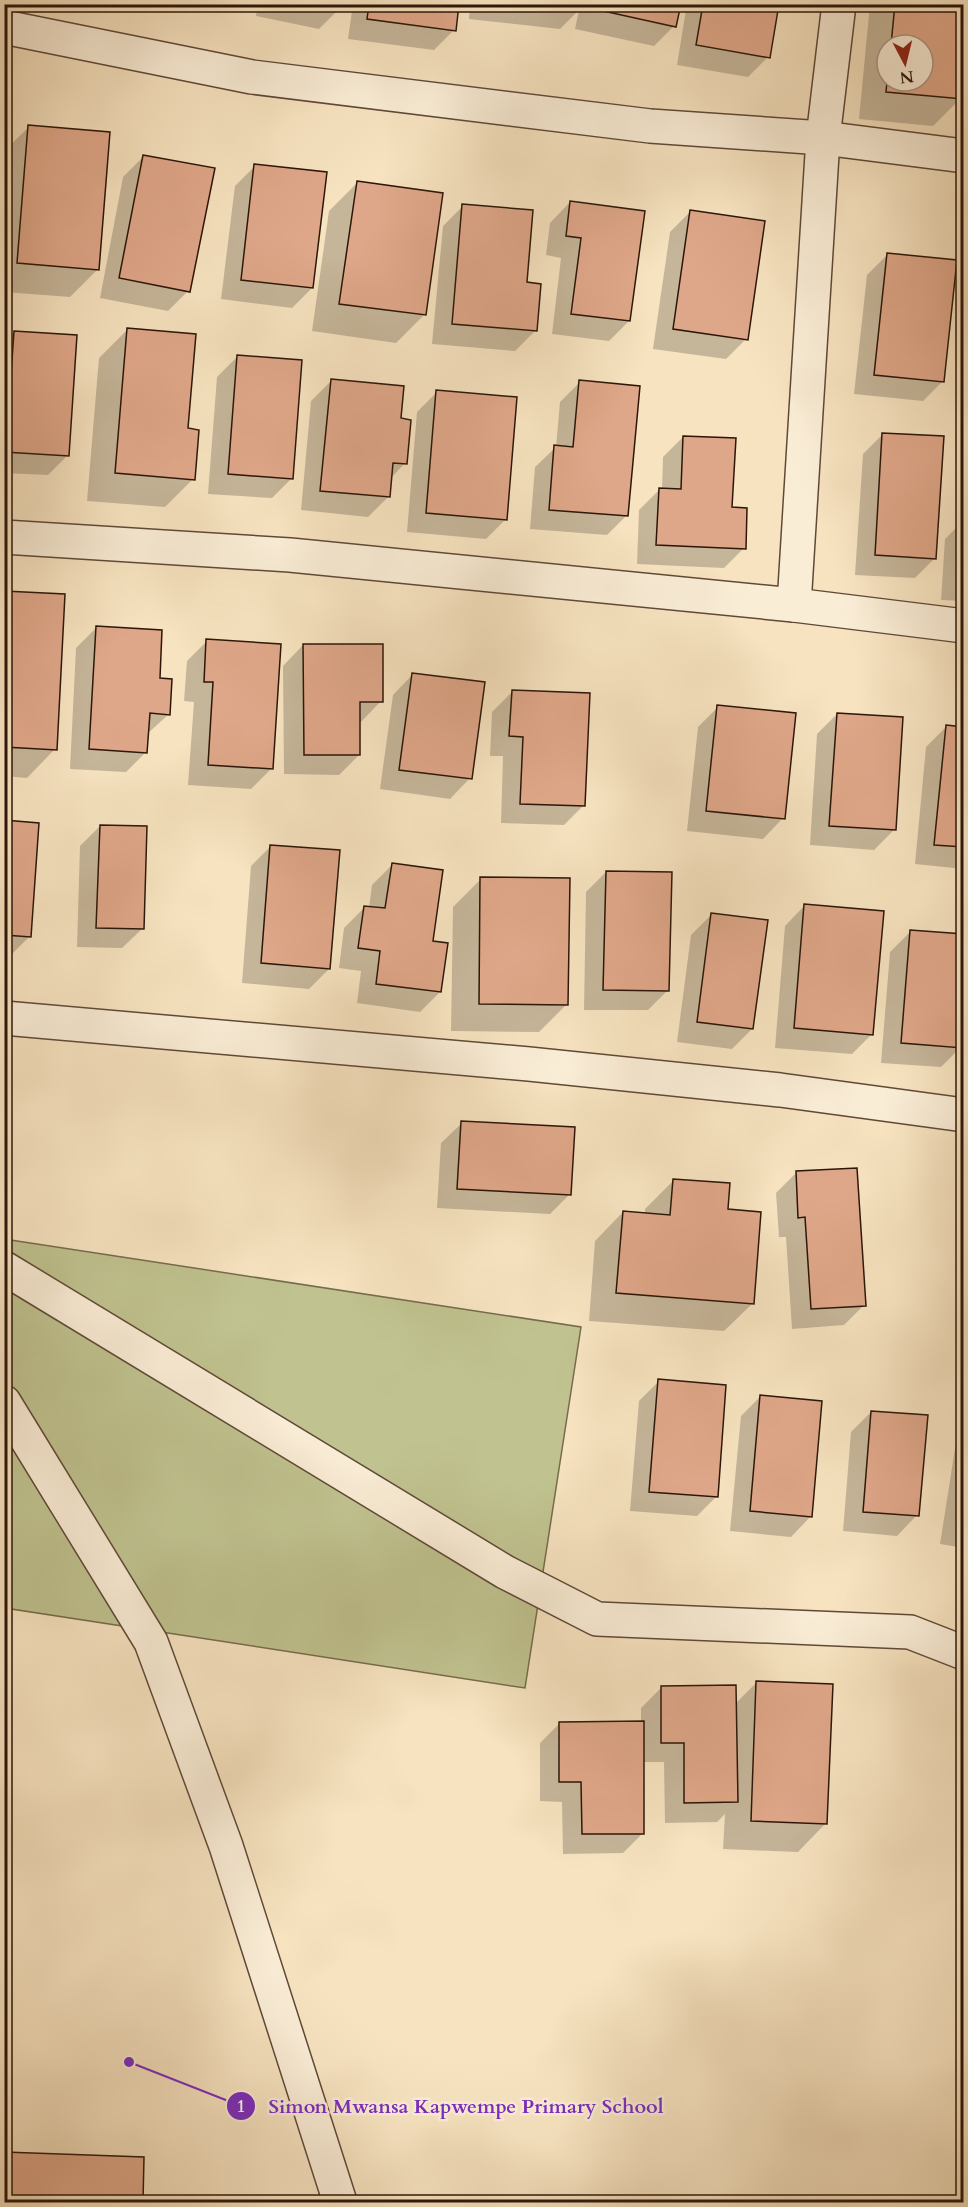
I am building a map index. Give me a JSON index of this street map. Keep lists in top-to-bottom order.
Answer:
{
  "places": ["Simon Mwansa Kapwempe Primary School"],
  "north": "bottom"
}
